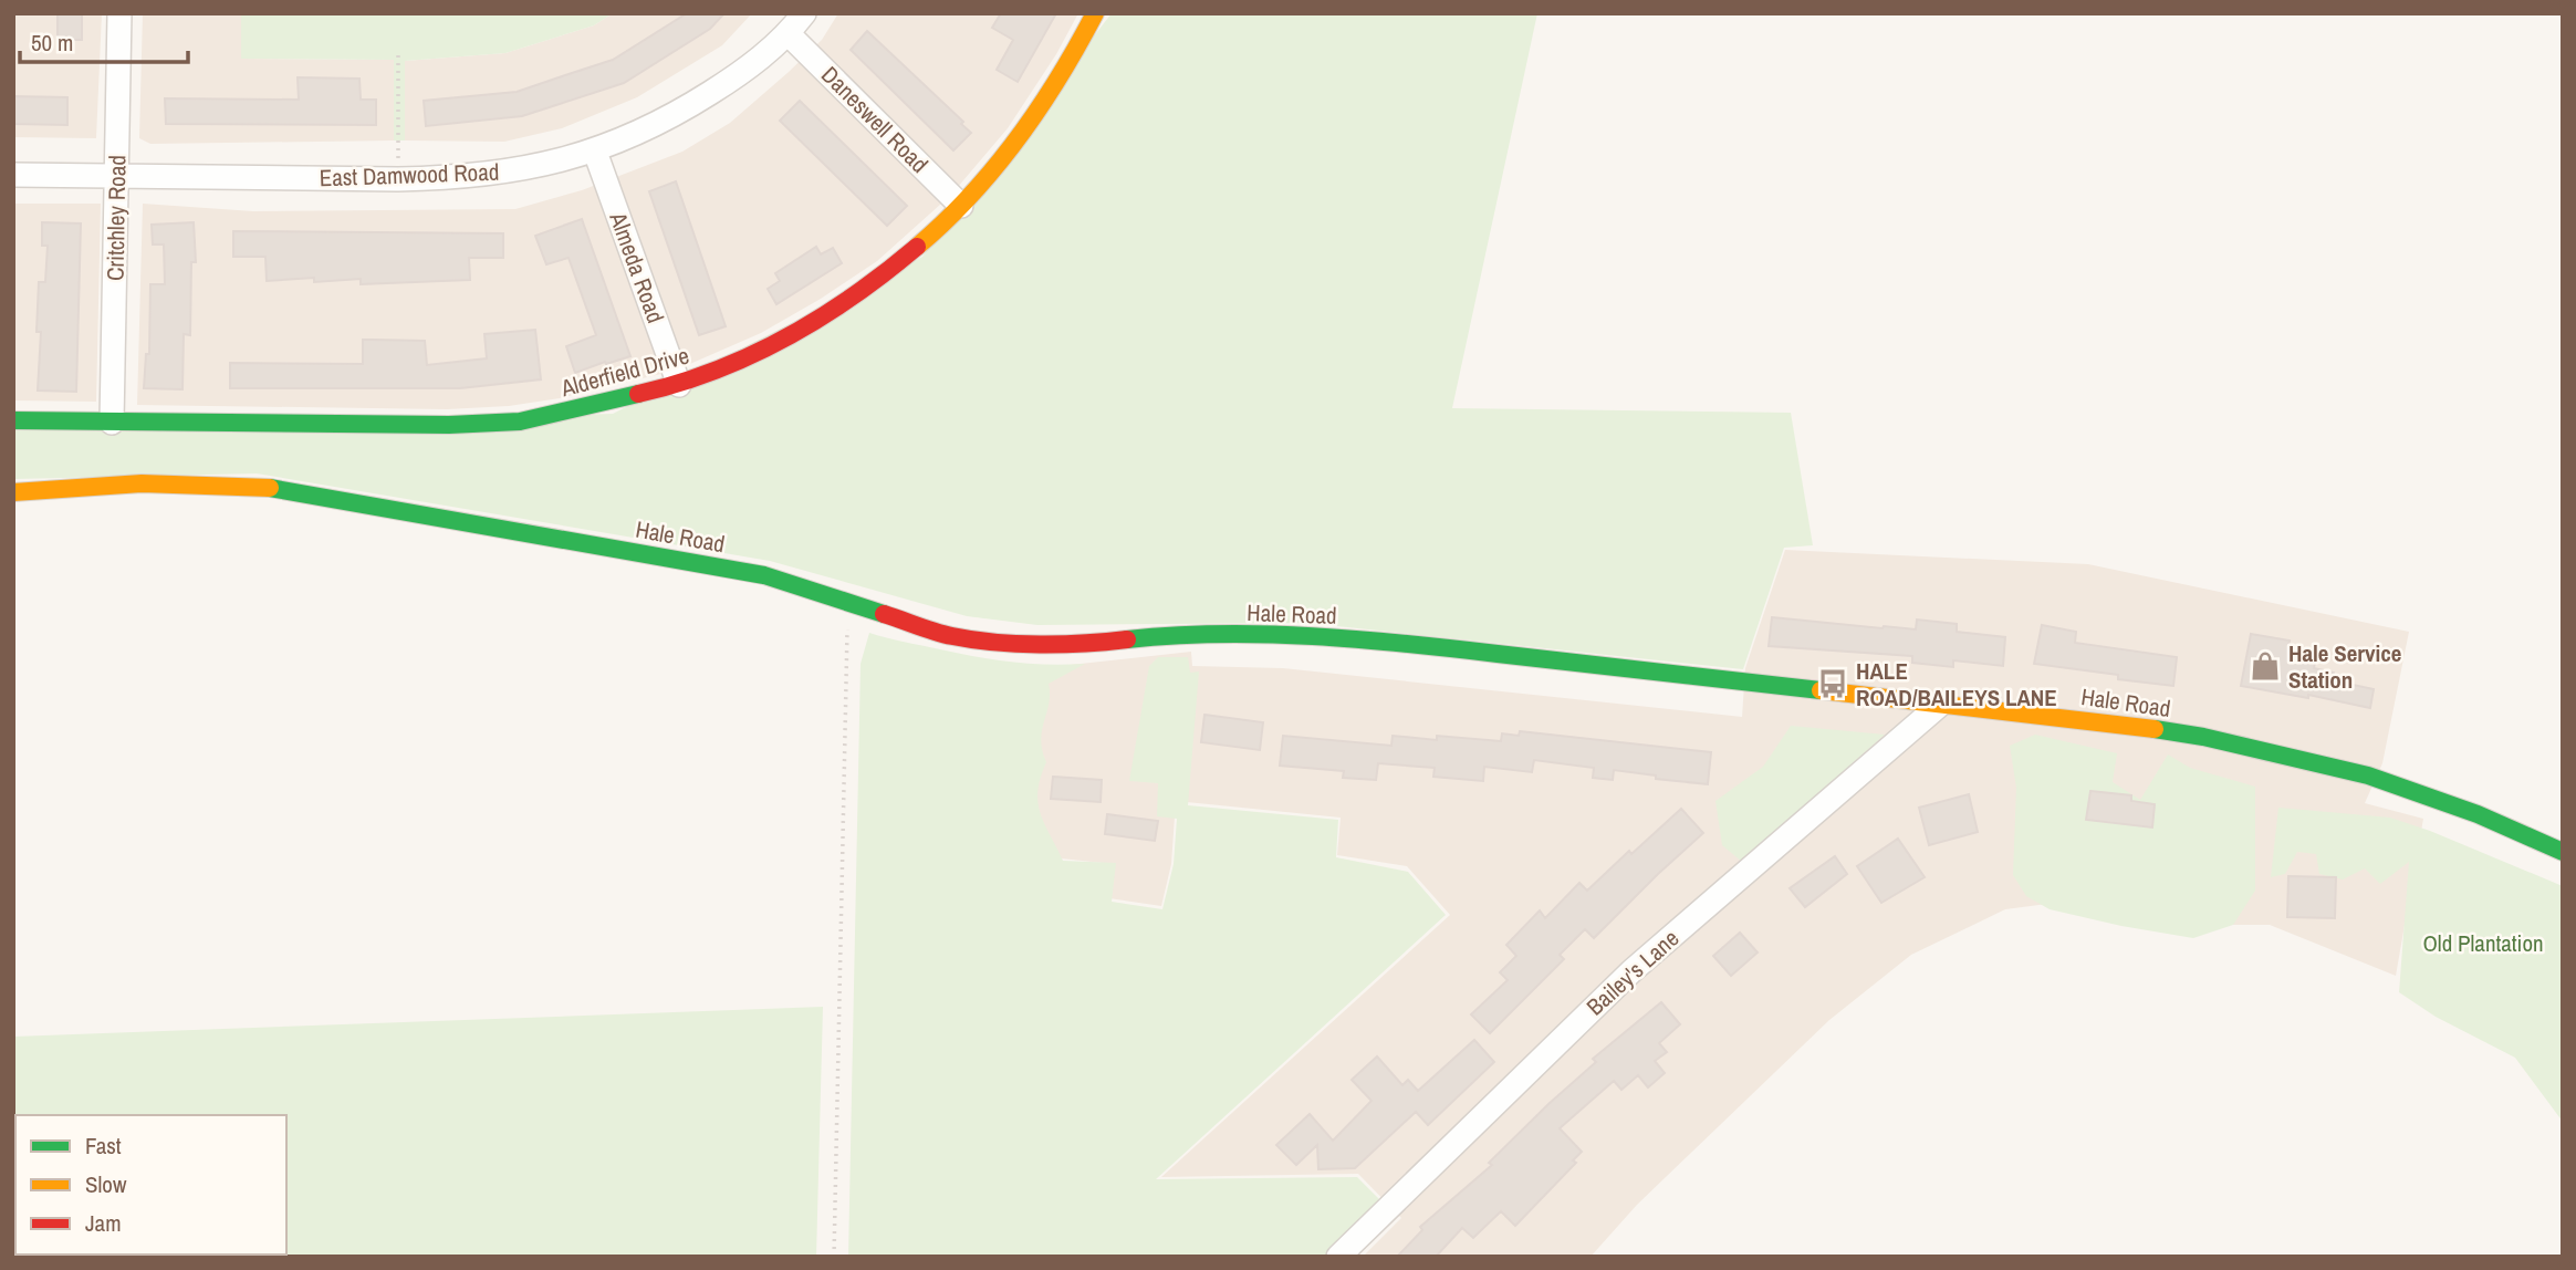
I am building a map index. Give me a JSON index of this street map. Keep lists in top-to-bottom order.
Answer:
{
  "streets": {
    "street": [
      "Daneswell Road",
      "East Damwood Road",
      "Critchley Road",
      "Almeda Road",
      "Alderfield Drive",
      "Hale Road",
      "Bailey's Lane"
    ]
  },
  "crossings": [
    ["Daneswell Road", "East Damwood Road"],
    ["Daneswell Road", "Alderfield Drive"],
    ["East Damwood Road", "Critchley Road"],
    ["East Damwood Road", "Almeda Road"],
    ["Critchley Road", "Alderfield Drive"],
    ["Almeda Road", "Alderfield Drive"],
    ["Hale Road", "Bailey's Lane"]
  ],
  "parks": ["Old Plantation"],
  "places": {
    "shop": ["Hale Service Station"],
    "bus stop": ["HALE ROAD/BAILEYS LANE"]
  },
  "legend": ["Fast", "Slow", "Jam"],
  "scale_bar": "50 m"
}
